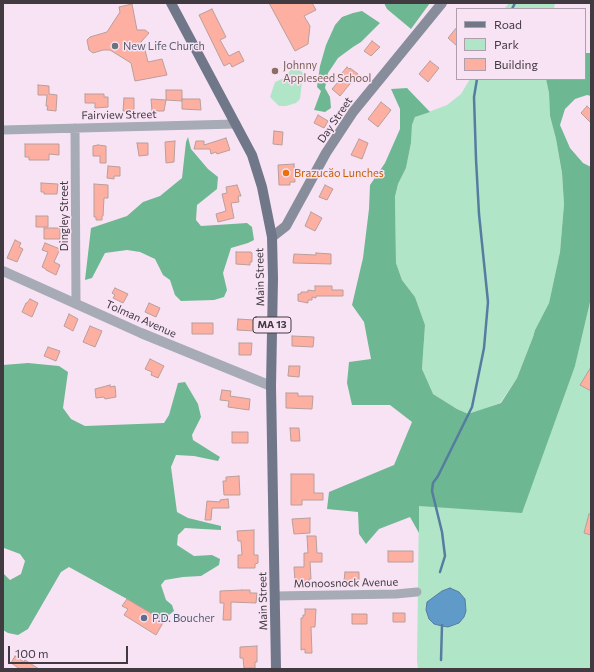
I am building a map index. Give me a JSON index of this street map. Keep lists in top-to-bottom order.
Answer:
{
  "streets": {
    "main road": ["Day Street", "Main Street", "MA 13"],
    "street": [
      "Fairview Street",
      "Dingley Street",
      "Tolman Avenue",
      "Monoosnock Avenue"
    ]
  },
  "crossings": [
    ["Fairview Street", "Dingley Street"],
    ["Fairview Street", "Main Street"],
    ["Day Street", "Main Street"],
    ["Dingley Street", "Tolman Avenue"],
    ["Main Street", "Tolman Avenue"],
    ["Main Street", "Monoosnock Avenue"]
  ],
  "places": [
    "New Life Church",
    "Johnny Appleseed School",
    "Brazucăo Lunches",
    "P.D. Boucher"
  ],
  "legend": ["Road", "Park", "Building"],
  "scale_bar": "100 m"
}
